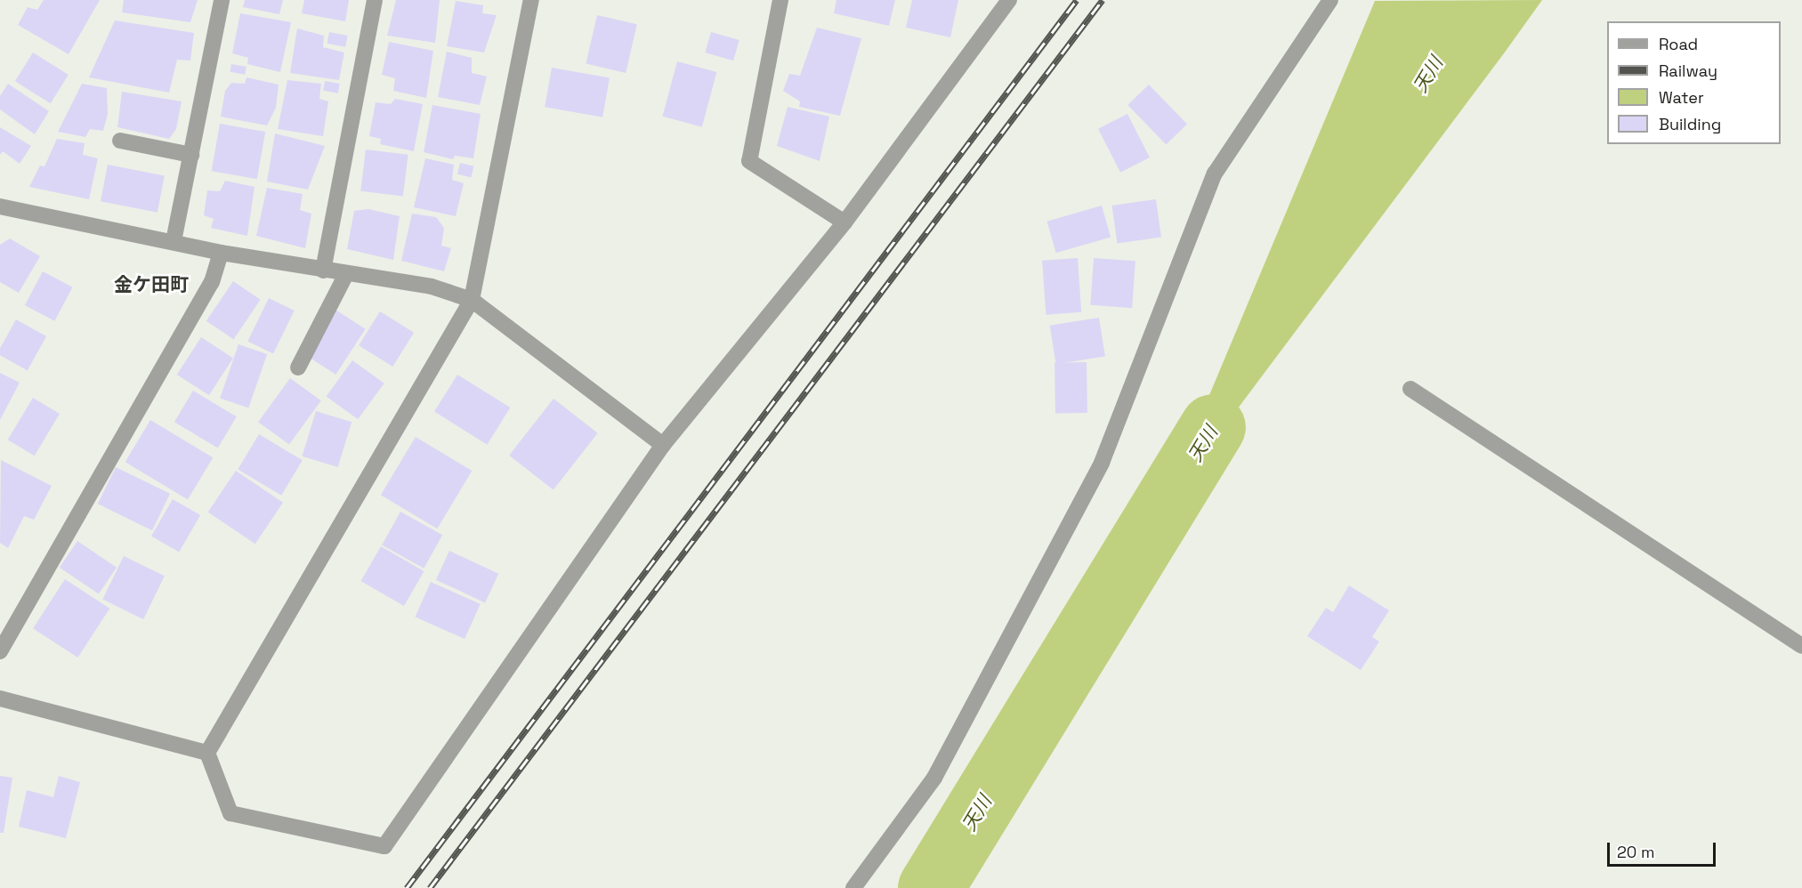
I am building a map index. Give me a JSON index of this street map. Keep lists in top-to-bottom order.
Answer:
{
  "districts": ["金ケ田町"],
  "water": ["天川"],
  "legend": [
    "Road",
    "Railway",
    "Water",
    "Building"
  ],
  "scale_bar": "20 m"
}
